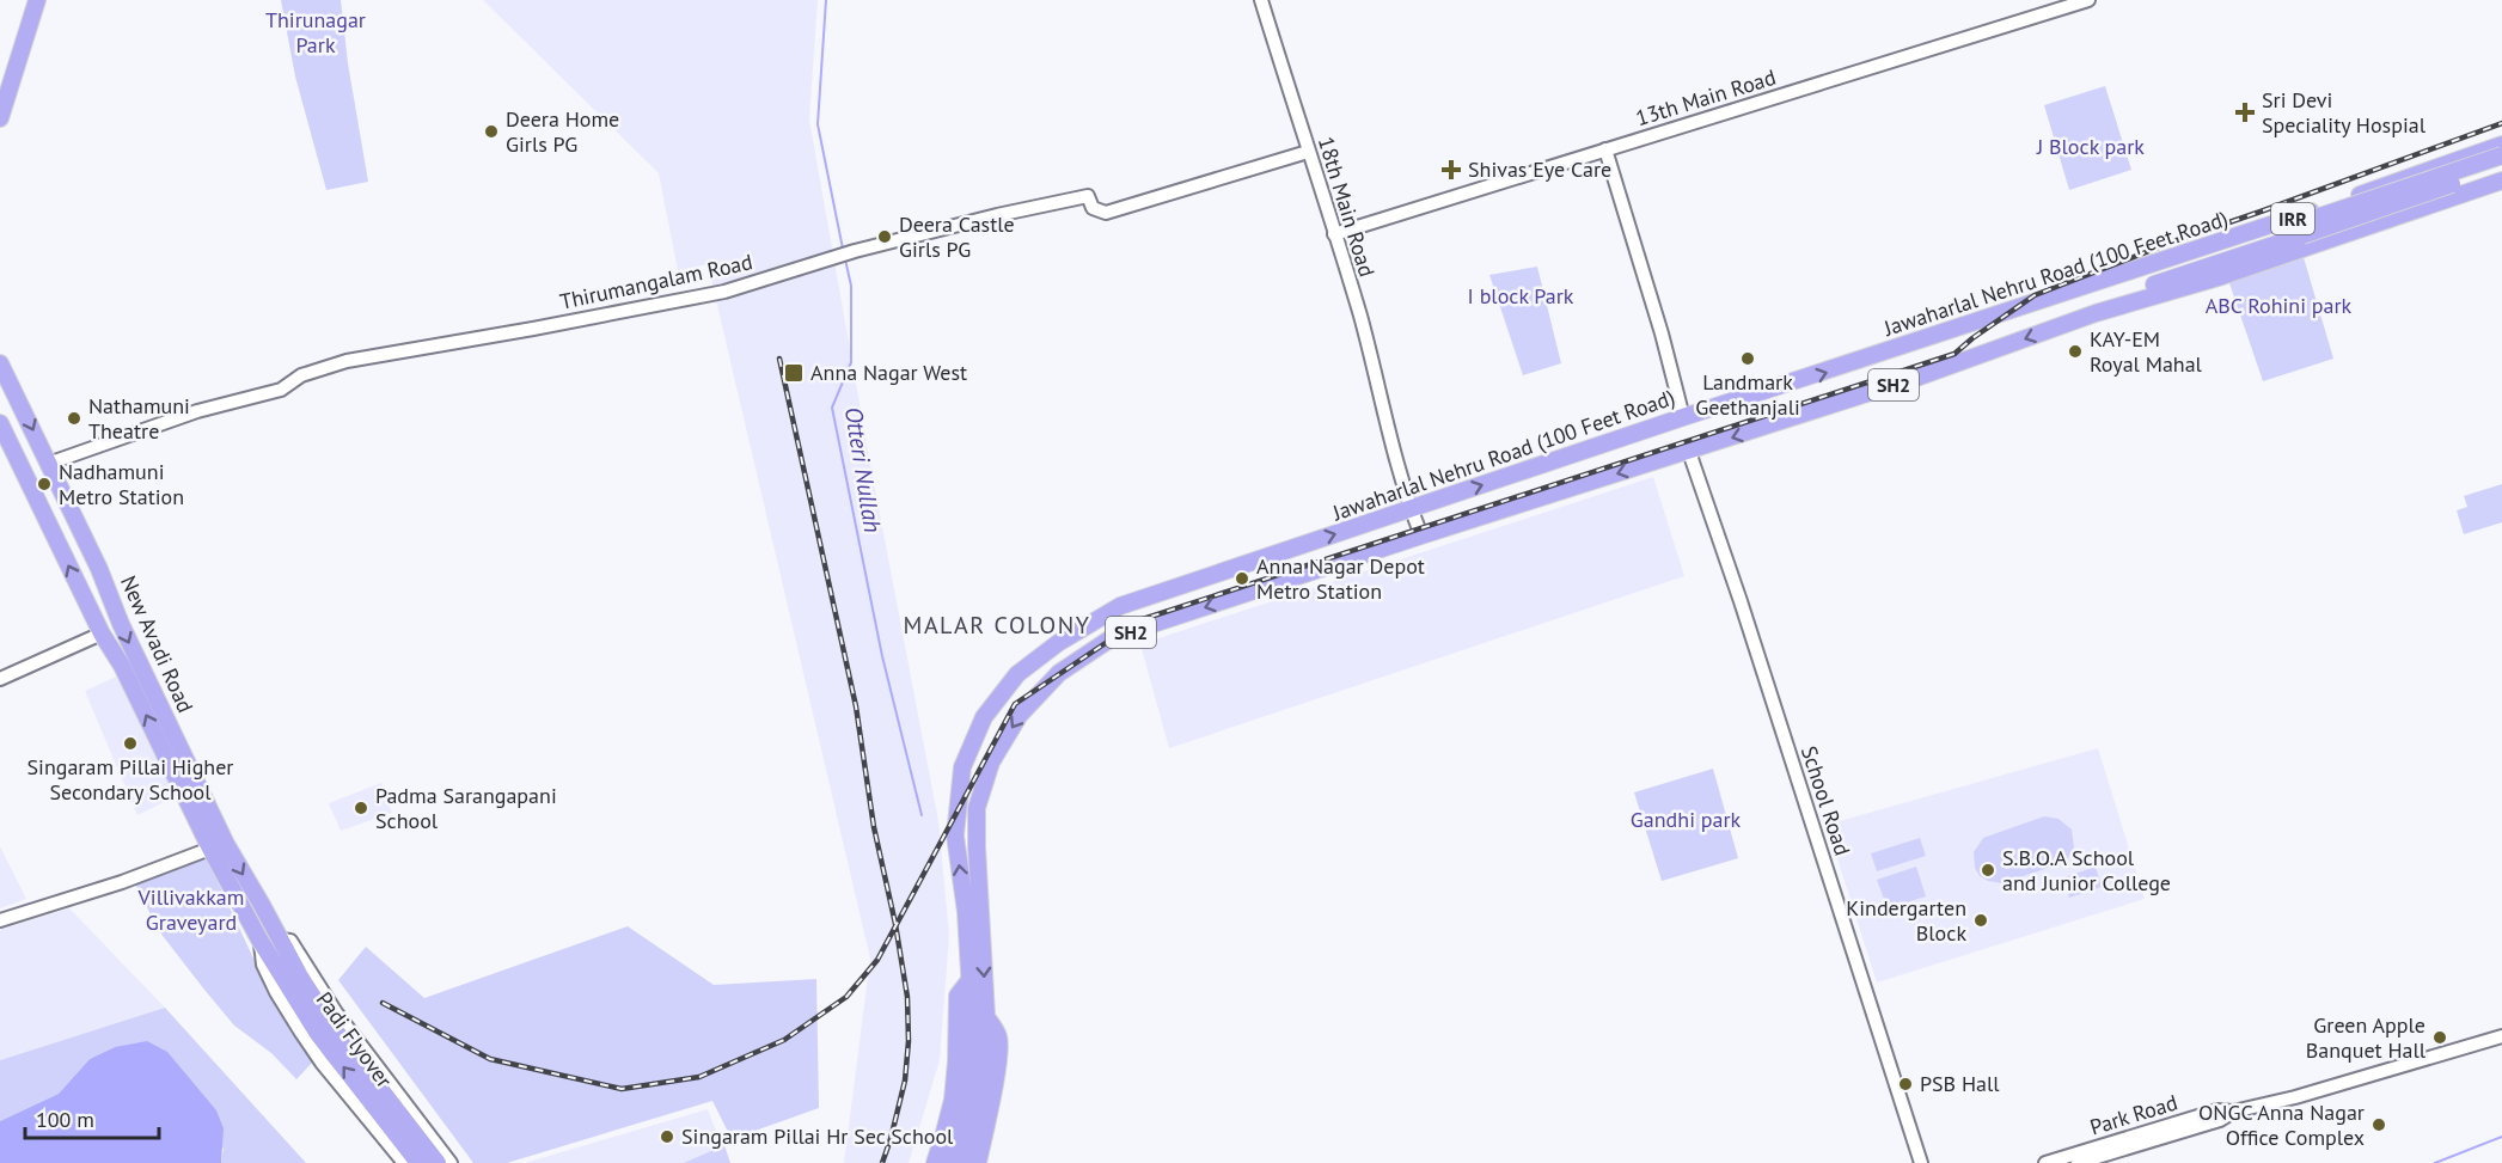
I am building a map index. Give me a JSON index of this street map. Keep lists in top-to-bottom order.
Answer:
{
  "streets": {
    "main road": [
      "IRR",
      "Jawaharlal Nehru Road (100 Feet Road)",
      "SH2",
      "New Avadi Road",
      "Padi Flyover"
    ],
    "street": [
      "13th Main Road",
      "18th Main Road",
      "Thirumangalam Road",
      "School Road",
      "Park Road"
    ]
  },
  "crossings": [
    ["13th Main Road", "18th Main Road"],
    ["18th Main Road", "Jawaharlal Nehru Road (100 Feet Road)"],
    ["18th Main Road", "Thirumangalam Road"],
    ["18th Main Road", "SH2"],
    ["IRR", "SH2"],
    ["Jawaharlal Nehru Road (100 Feet Road)", "SH2"],
    ["Thirumangalam Road", "New Avadi Road"],
    ["SH2", "School Road"],
    ["New Avadi Road", "Padi Flyover"]
  ],
  "districts": ["MALAR COLONY"],
  "water": ["Otteri Nullah"],
  "parks": [
    "Thirunagar Park",
    "J Block park",
    "I block Park",
    "ABC Rohini park",
    "Gandhi park",
    "Villivakkam Graveyard"
  ],
  "places": {
    "health": ["Sri Devi Speciality Hospial", "Shivas Eye Care"],
    "other": [
      "Deera Home Girls PG",
      "Deera Castle Girls PG",
      "KAY-EM Royal Mahal",
      "Landmark Geethanjali",
      "Nathamuni Theatre",
      "Nadhamuni Metro Station",
      "Anna Nagar Depot Metro Station",
      "Singaram Pillai Higher Secondary School",
      "Padma Sarangapani School",
      "S.B.O.A School and Junior College",
      "Kindergarten Block",
      "Green Apple Banquet Hall",
      "PSB Hall",
      "ONGC Anna Nagar Office Complex",
      "Singaram Pillai Hr Sec School"
    ],
    "transit": ["Anna Nagar West"]
  },
  "scale_bar": "100 m"
}
